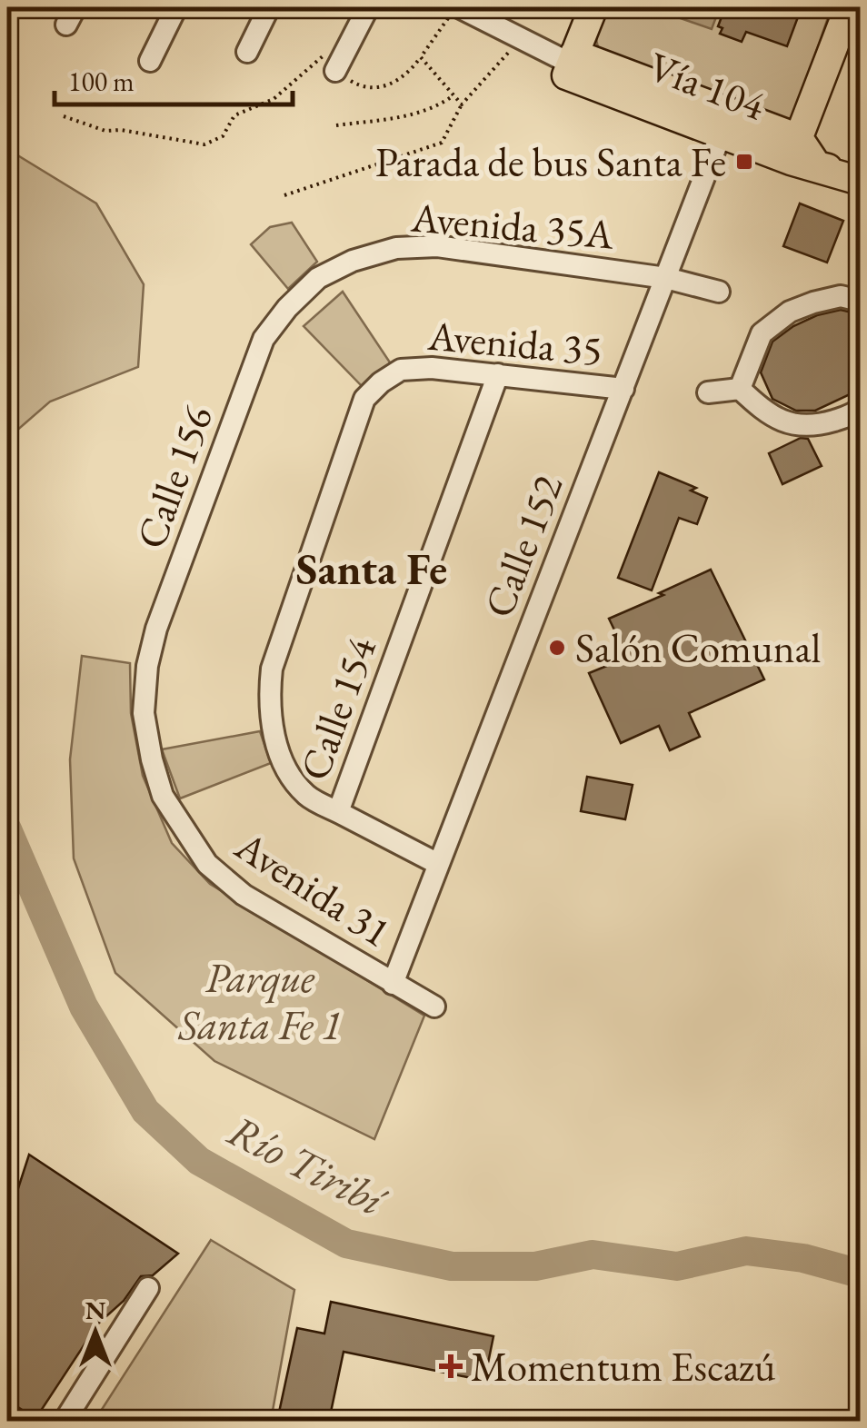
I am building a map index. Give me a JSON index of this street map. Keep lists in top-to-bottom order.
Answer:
{
  "streets": {
    "main road": ["Vía 104"],
    "street": [
      "Avenida 35A",
      "Avenida 35",
      "Calle 156",
      "Calle 152",
      "Calle 154",
      "Avenida 31"
    ]
  },
  "crossings": [
    ["Vía 104", "Calle 152"],
    ["Avenida 35A", "Calle 156"],
    ["Avenida 35A", "Calle 152"],
    ["Avenida 35", "Calle 152"],
    ["Avenida 35", "Calle 154"],
    ["Calle 156", "Avenida 31"],
    ["Calle 152", "Avenida 31"]
  ],
  "districts": ["Santa Fe"],
  "water": ["Río Tiribí"],
  "parks": ["Parque Santa Fe 1"],
  "places": {
    "transit": ["Parada de bus Santa Fe"],
    "other": ["Salón Comunal"],
    "health": ["Momentum Escazú"]
  },
  "scale_bar": "100 m",
  "north": "top"
}
